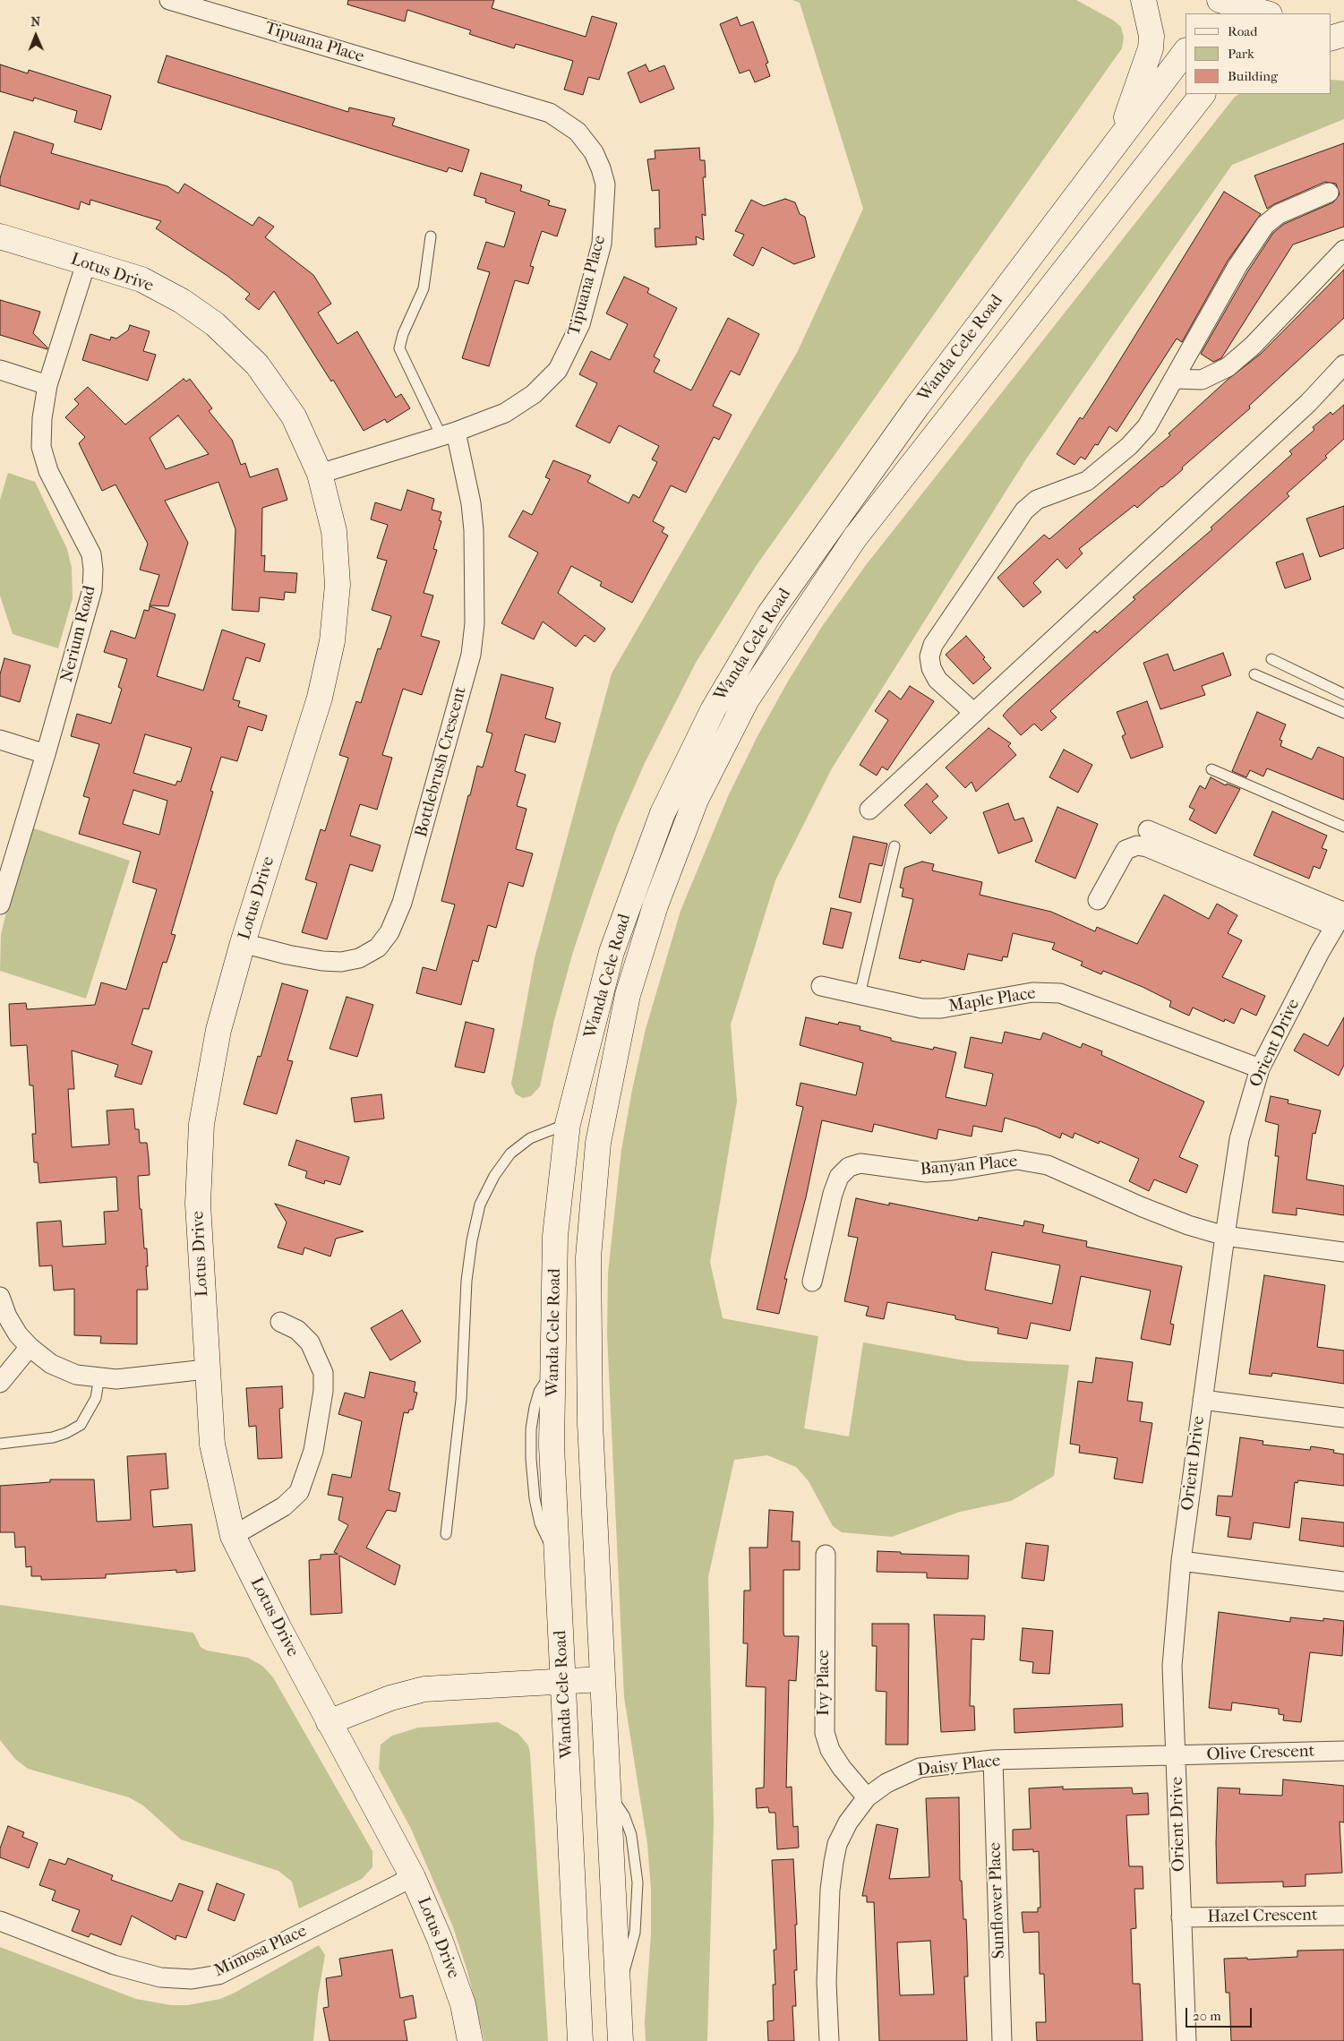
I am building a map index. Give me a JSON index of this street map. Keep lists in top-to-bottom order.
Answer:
{
  "streets": {
    "street": [
      "Tipuana Place",
      "Lotus Drive",
      "Wanda Cele Road",
      "Nerium Road",
      "Bottlebrush Crescent",
      "Maple Place",
      "Orient Drive",
      "Banyan Place",
      "Ivy Place",
      "Olive Crescent",
      "Daisy Place",
      "Sunflower Place",
      "Hazel Crescent",
      "Mimosa Place"
    ]
  },
  "crossings": [
    ["Tipuana Place", "Lotus Drive"],
    ["Tipuana Place", "Bottlebrush Crescent"],
    ["Lotus Drive", "Nerium Road"],
    ["Lotus Drive", "Bottlebrush Crescent"],
    ["Lotus Drive", "Mimosa Place"],
    ["Maple Place", "Orient Drive"],
    ["Orient Drive", "Banyan Place"],
    ["Orient Drive", "Olive Crescent"],
    ["Orient Drive", "Daisy Place"],
    ["Orient Drive", "Hazel Crescent"],
    ["Ivy Place", "Daisy Place"],
    ["Olive Crescent", "Daisy Place"],
    ["Daisy Place", "Sunflower Place"]
  ],
  "legend": ["Road", "Park", "Building"],
  "scale_bar": "20 m",
  "north": "top"
}
